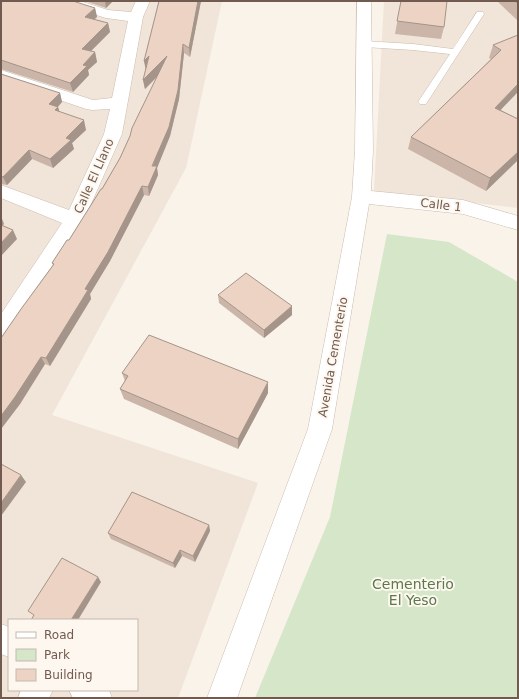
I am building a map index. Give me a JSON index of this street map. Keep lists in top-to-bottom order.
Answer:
{
  "streets": {
    "street": ["Calle El Llano", "Calle 1", "Avenida Cementerio"]
  },
  "crossings": [
    ["Calle 1", "Avenida Cementerio"]
  ],
  "parks": ["Cementerio El Yeso"],
  "legend": ["Road", "Park", "Building"]
}
